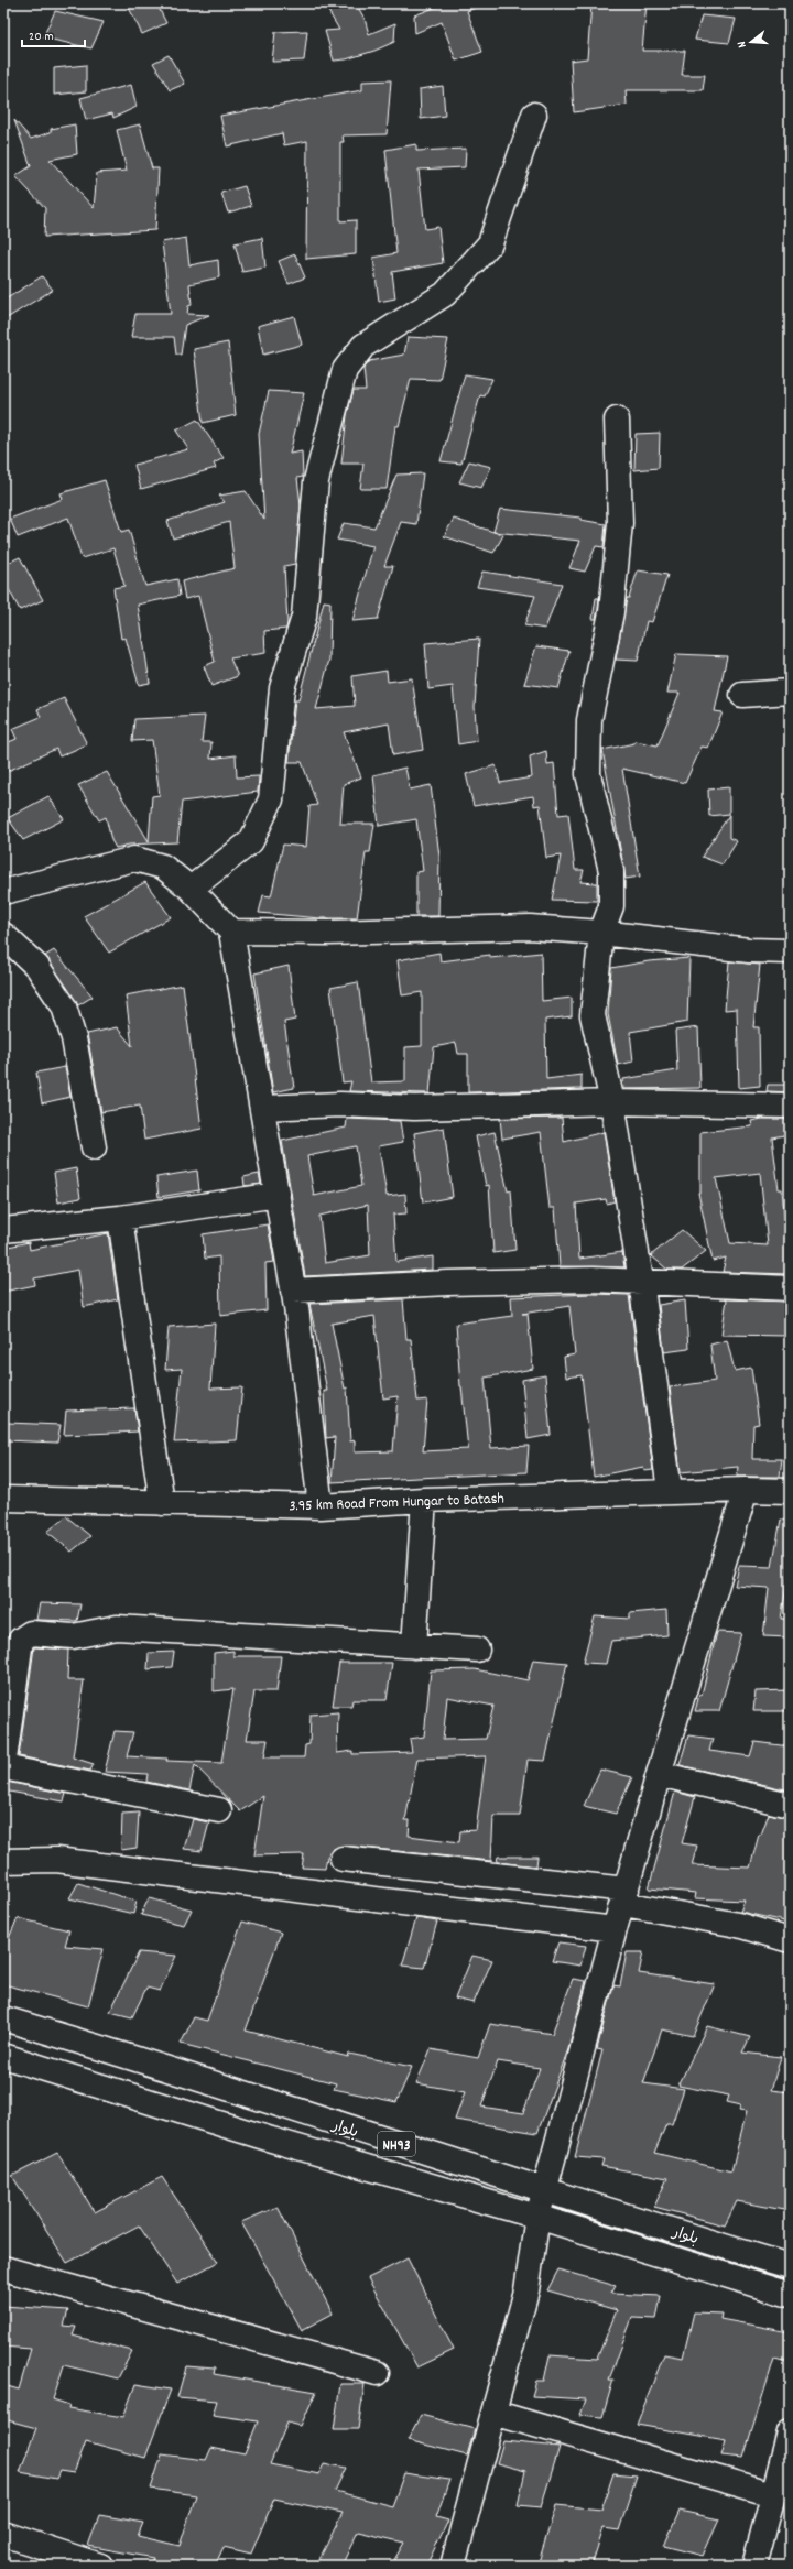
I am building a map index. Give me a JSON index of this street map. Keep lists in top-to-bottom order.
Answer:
{
  "streets": {
    "street": ["3.95 km Road From Hungar to Batash", "بلوار", "NH93"]
  },
  "scale_bar": "20 m",
  "north": "left"
}
